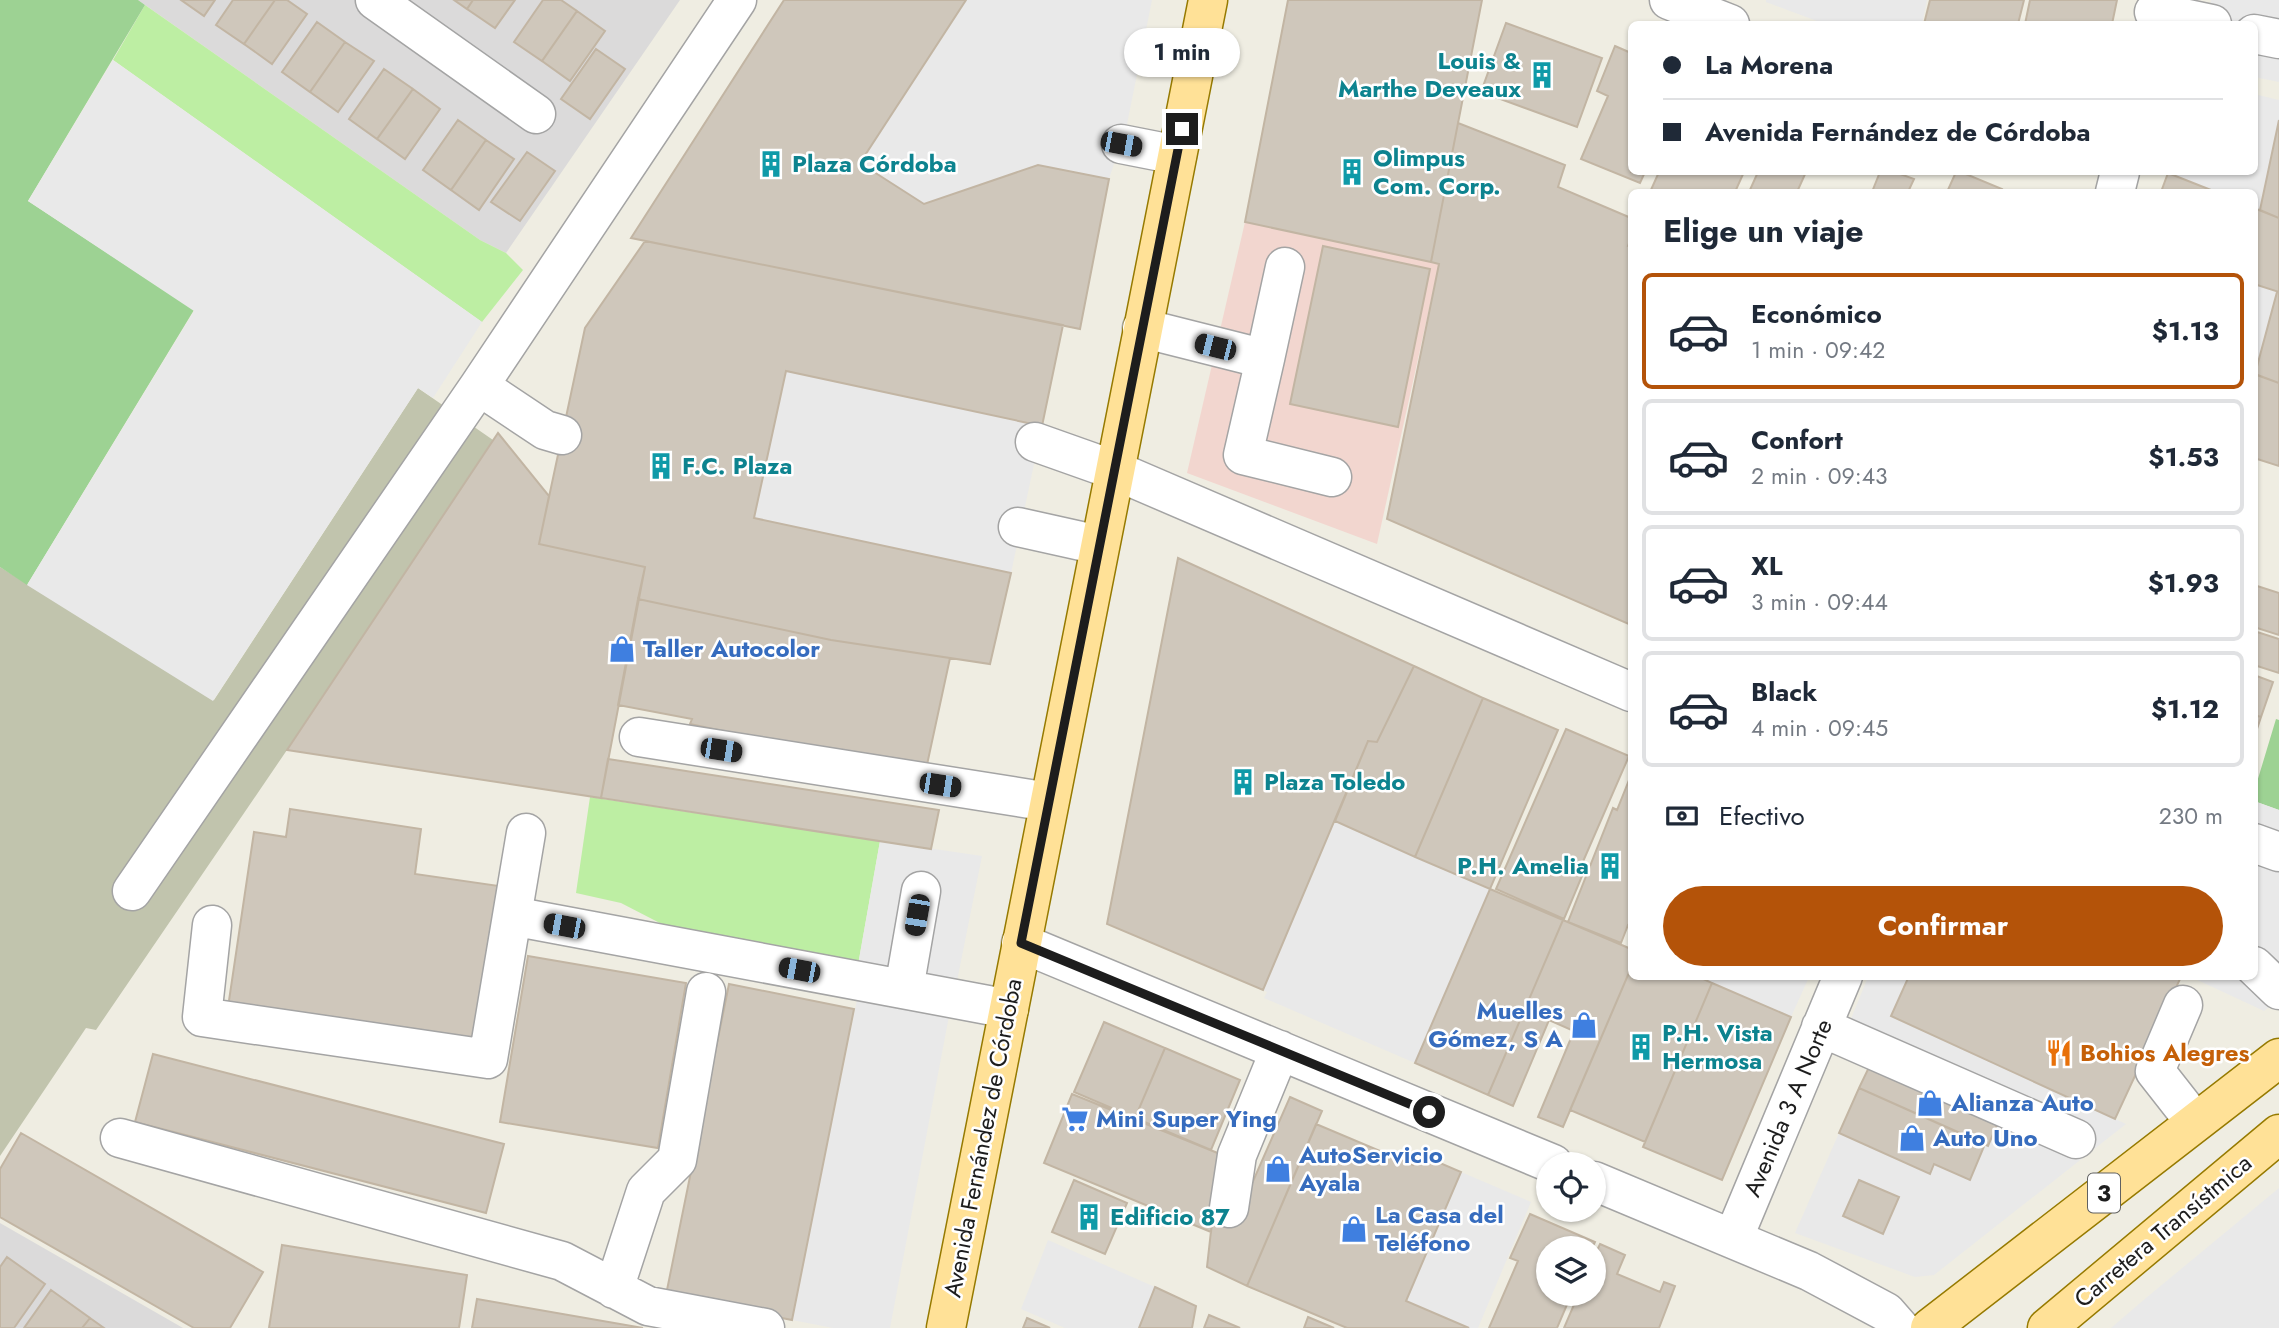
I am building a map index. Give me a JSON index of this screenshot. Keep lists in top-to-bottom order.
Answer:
{
  "streets": {
    "main road": ["Avenida Fernández de Córdoba", "3", "Carretera Transístmica"],
    "street": ["Avenida 3 A Norte"]
  },
  "places": {
    "building": [
      "Louis & Marthe Deveaux",
      "Plaza Córdoba",
      "Olimpus Com. Corp.",
      "F.C. Plaza",
      "Plaza Toledo",
      "P.H. Amelia",
      "P.H. Vista Hermosa",
      "Edificio 87"
    ],
    "shop": [
      "Taller Autocolor",
      "Muelles Gómez, S A",
      "Alianza Auto",
      "Auto Uno",
      "AutoServicio Ayala",
      "La Casa del Teléfono"
    ],
    "restaurant": ["Bohios Alegres"],
    "supermarket": ["Mini Super Ying"]
  },
  "page": {
    "banner": ["La Morena", "Avenida Fernández de Córdoba"],
    "bubble": "1 min",
    "heading": "Elige un viaje",
    "list": [
      {
        "name": "Económico",
        "note": "1 min · 09:42",
        "value": "$1.13"
      },
      {
        "name": "Confort",
        "note": "2 min · 09:43",
        "value": "$1.53"
      },
      {
        "name": "XL",
        "note": "3 min · 09:44",
        "value": "$1.93"
      },
      {
        "name": "Black",
        "note": "4 min · 09:45",
        "value": "$1.12"
      }
    ],
    "pay": ["Efectivo", "230 m"],
    "buttons": "Confirmar"
  }
}
